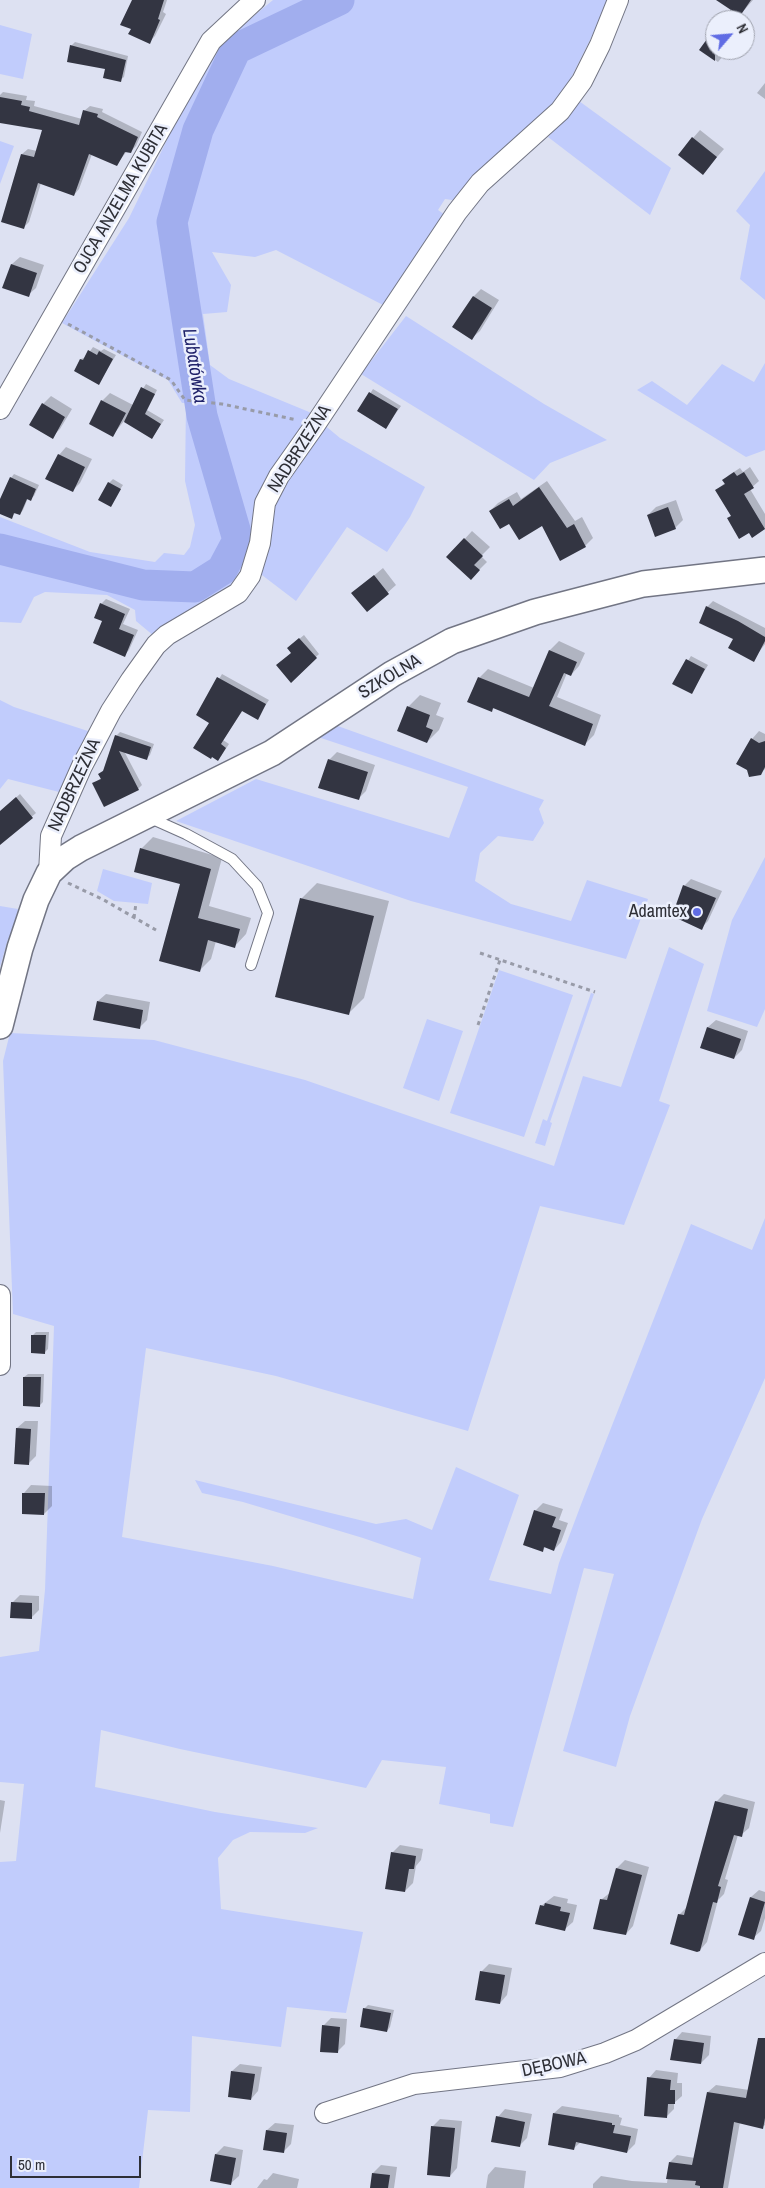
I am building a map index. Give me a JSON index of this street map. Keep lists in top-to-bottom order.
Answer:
{
  "streets": {
    "street": [
      "OJCA ANZELMA KUBITA",
      "NADBRZEŻNA",
      "SZKOLNA",
      "DĘBOWA"
    ]
  },
  "crossings": [
    ["NADBRZEŻNA", "SZKOLNA"]
  ],
  "water": ["Lubatówka"],
  "places": ["Adamtex"],
  "scale_bar": "50 m",
  "north": "top right"
}
